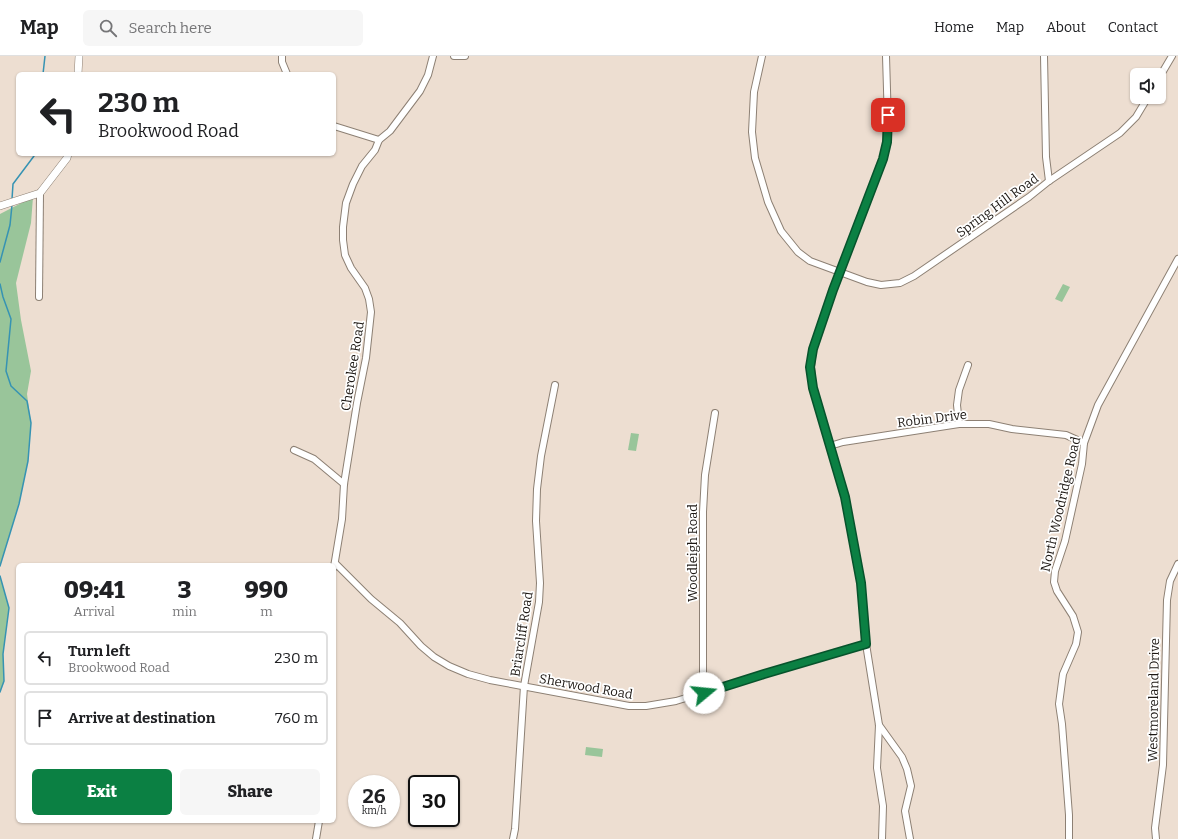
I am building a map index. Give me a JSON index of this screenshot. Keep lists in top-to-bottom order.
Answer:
{
  "streets": {
    "street": [
      "Spring Hill Road",
      "Cherokee Road",
      "Robin Drive",
      "North Woodridge Road",
      "Woodleigh Road",
      "Briarcliff Road",
      "Sherwood Road",
      "Westmoreland Drive"
    ]
  },
  "crossings": [
    ["Robin Drive", "North Woodridge Road"],
    ["Woodleigh Road", "Sherwood Road"],
    ["Briarcliff Road", "Sherwood Road"]
  ],
  "page": {
    "header": "Map",
    "search": "Search here",
    "nav": [
      "Home",
      "Map",
      "About",
      "Contact"
    ],
    "turn": ["230 m", "Brookwood Road"],
    "eta": [
      "09:41",
      "Arrival",
      "3",
      "min",
      "990",
      "m"
    ],
    "list": [
      {
        "name": "Turn left",
        "note": "Brookwood Road",
        "value": "230 m"
      },
      {
        "name": "Arrive at destination",
        "value": "760 m"
      }
    ],
    "buttons": ["Exit", "Share"],
    "speed": "26 km/h",
    "limit": "30"
  }
}
